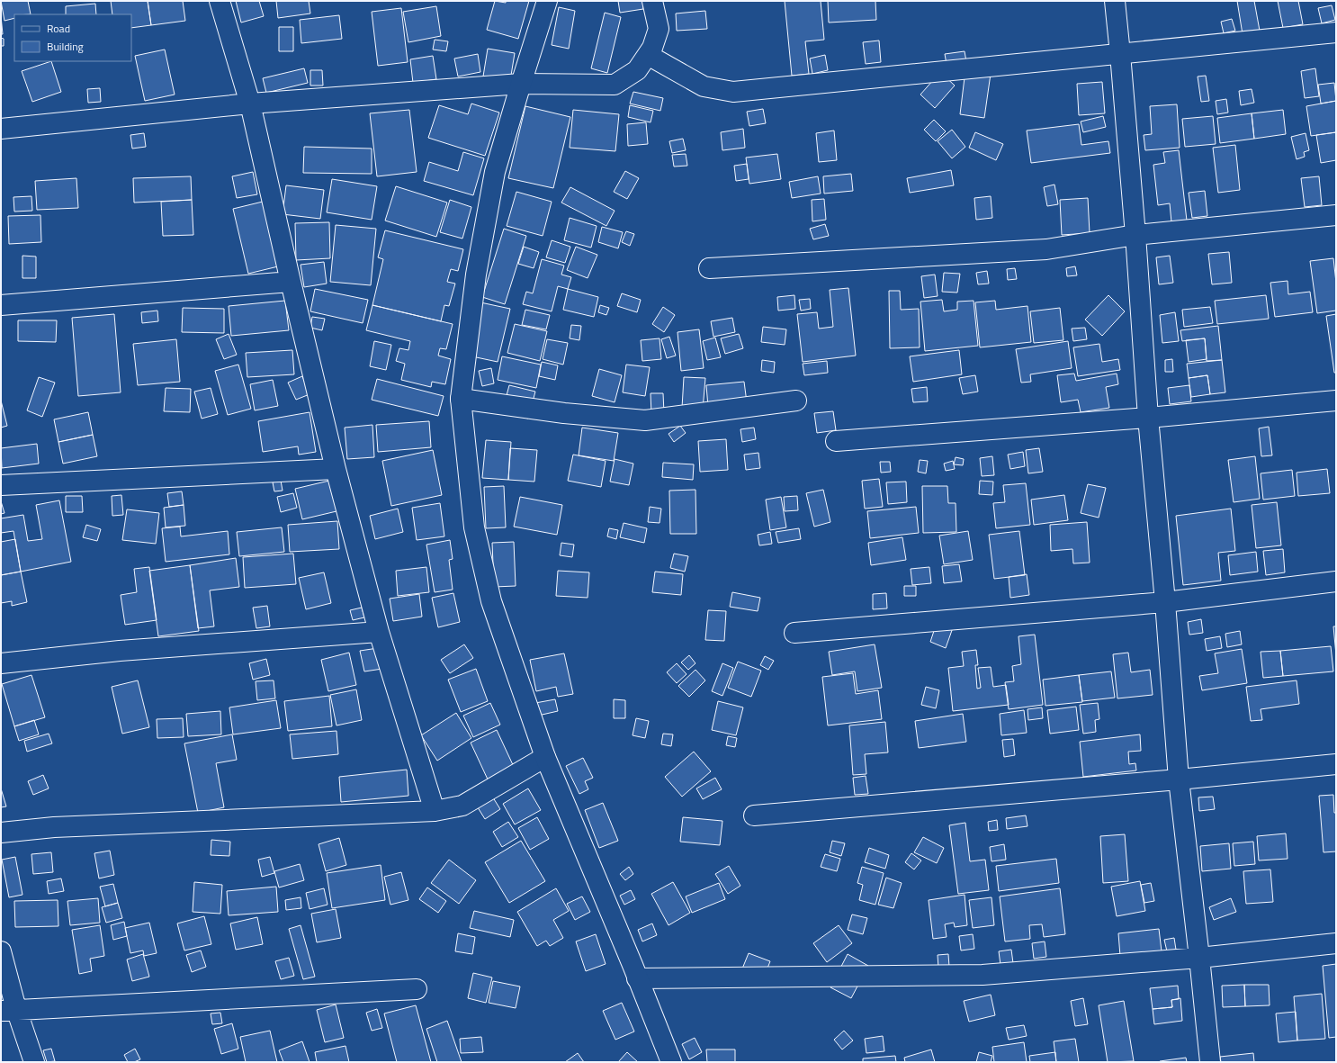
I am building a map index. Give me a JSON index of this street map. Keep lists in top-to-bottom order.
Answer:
{
  "legend": ["Road", "Building"]
}
